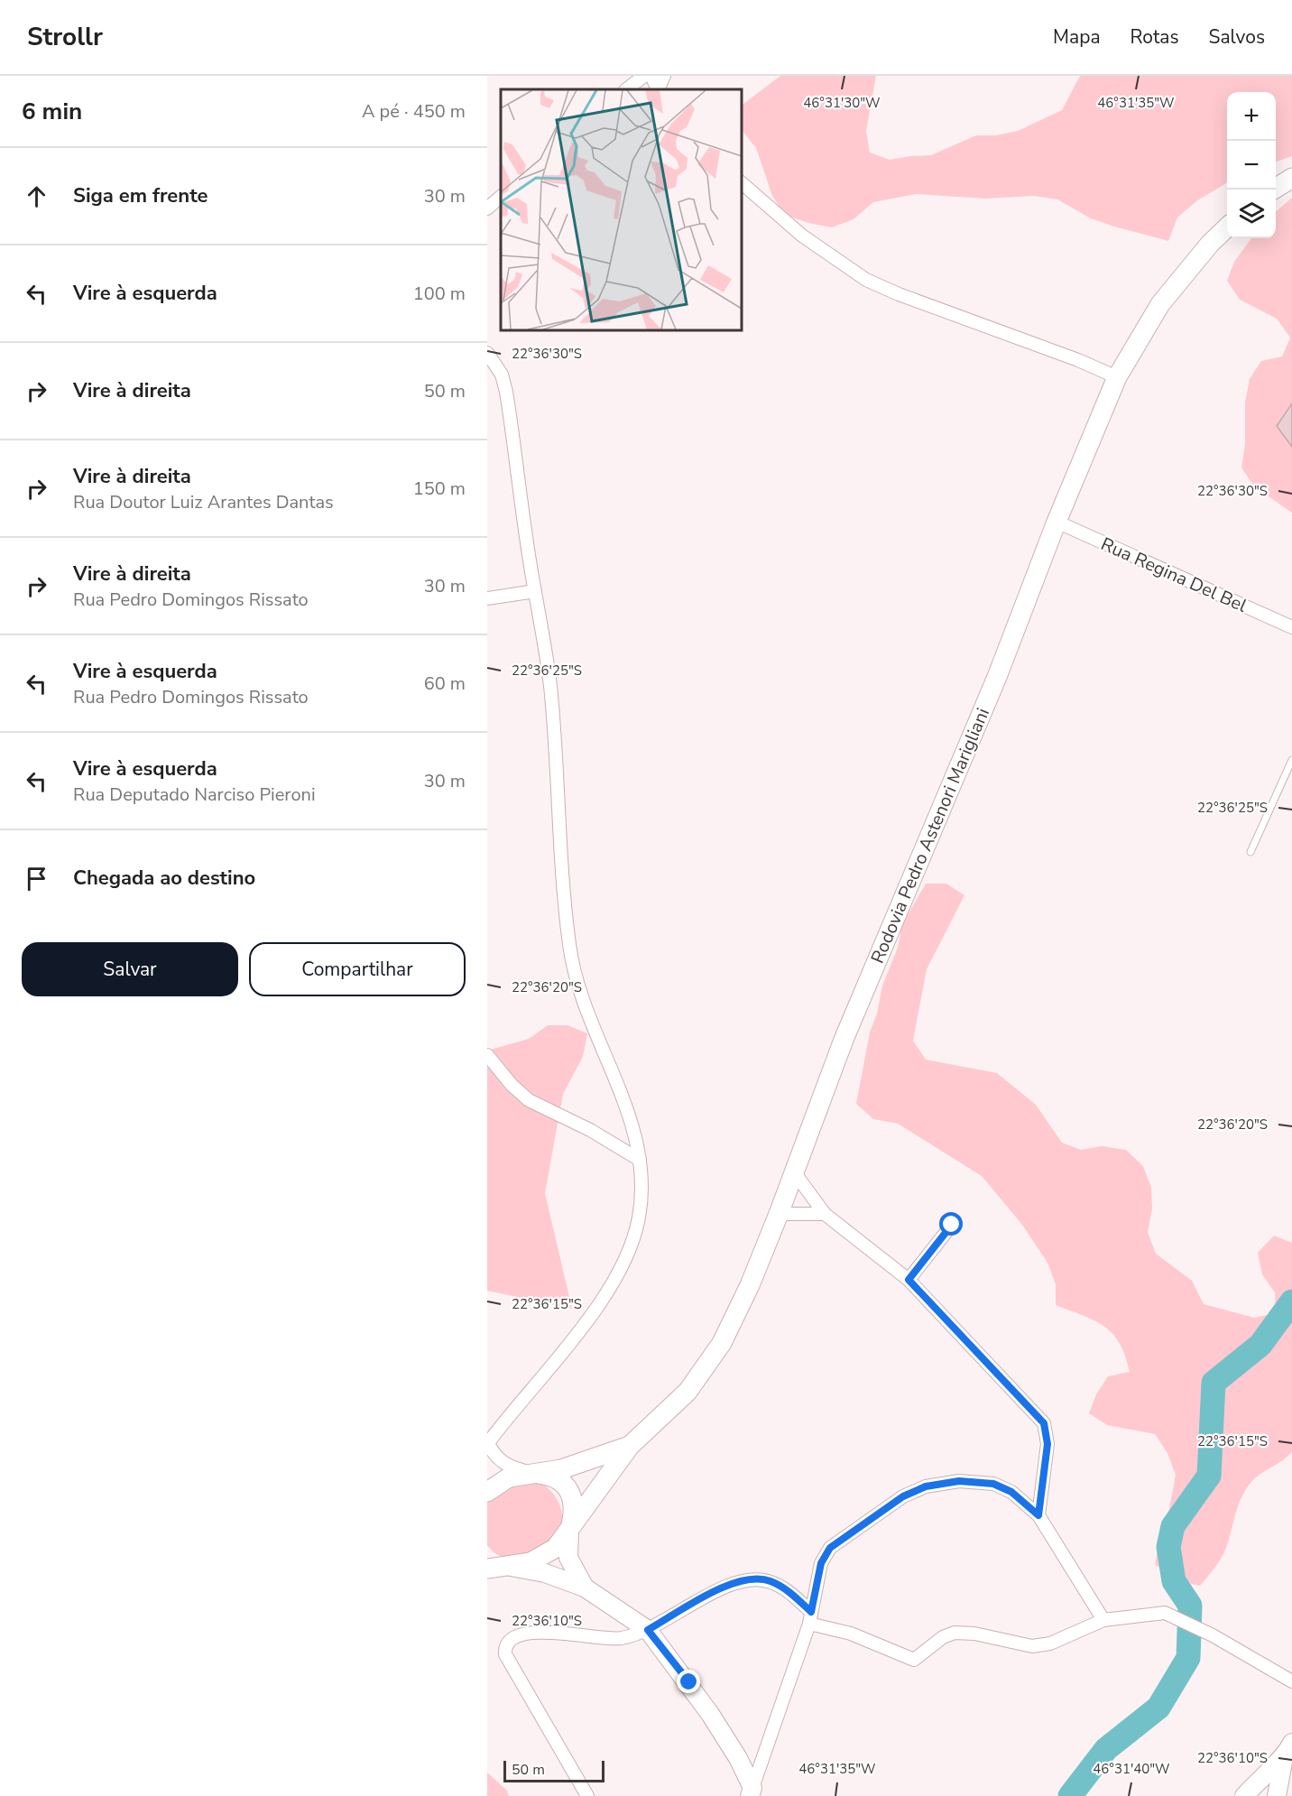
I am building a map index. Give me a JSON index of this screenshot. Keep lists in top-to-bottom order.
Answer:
{
  "streets": {
    "main road": ["Rodovia Pedro Astenori Marigliani"],
    "street": ["Rua Regina Del Bel"]
  },
  "crossings": [
    ["Rua Regina Del Bel", "Rodovia Pedro Astenori Marigliani"]
  ],
  "scale_bar": "50 m",
  "page": {
    "header": "Strollr",
    "nav": ["Mapa", "Rotas", "Salvos"],
    "heading": ["6 min", "A pé · 450 m"],
    "map_buttons": ["+", "−"],
    "list": [
      ["Siga em frente", "30 m"],
      ["Vire à esquerda", "100 m"],
      ["Vire à direita", "50 m"],
      ["Vire à direita", "Rua Doutor Luiz Arantes Dantas", "150 m"],
      ["Vire à direita", "Rua Pedro Domingos Rissato", "30 m"],
      ["Vire à esquerda", "Rua Pedro Domingos Rissato", "60 m"],
      ["Vire à esquerda", "Rua Deputado Narciso Pieroni", "30 m"],
      "Chegada ao destino"
    ],
    "buttons": ["Salvar", "Compartilhar"],
    "scale": "50 m"
  },
  "coordinates": [
    "46°31'30\"W",
    "46°31'35\"W",
    "22°36'30\"S",
    "22°36'25\"S",
    "22°36'20\"S",
    "22°36'15\"S",
    "22°36'10\"S",
    "46°31'40\"W"
  ]
}
